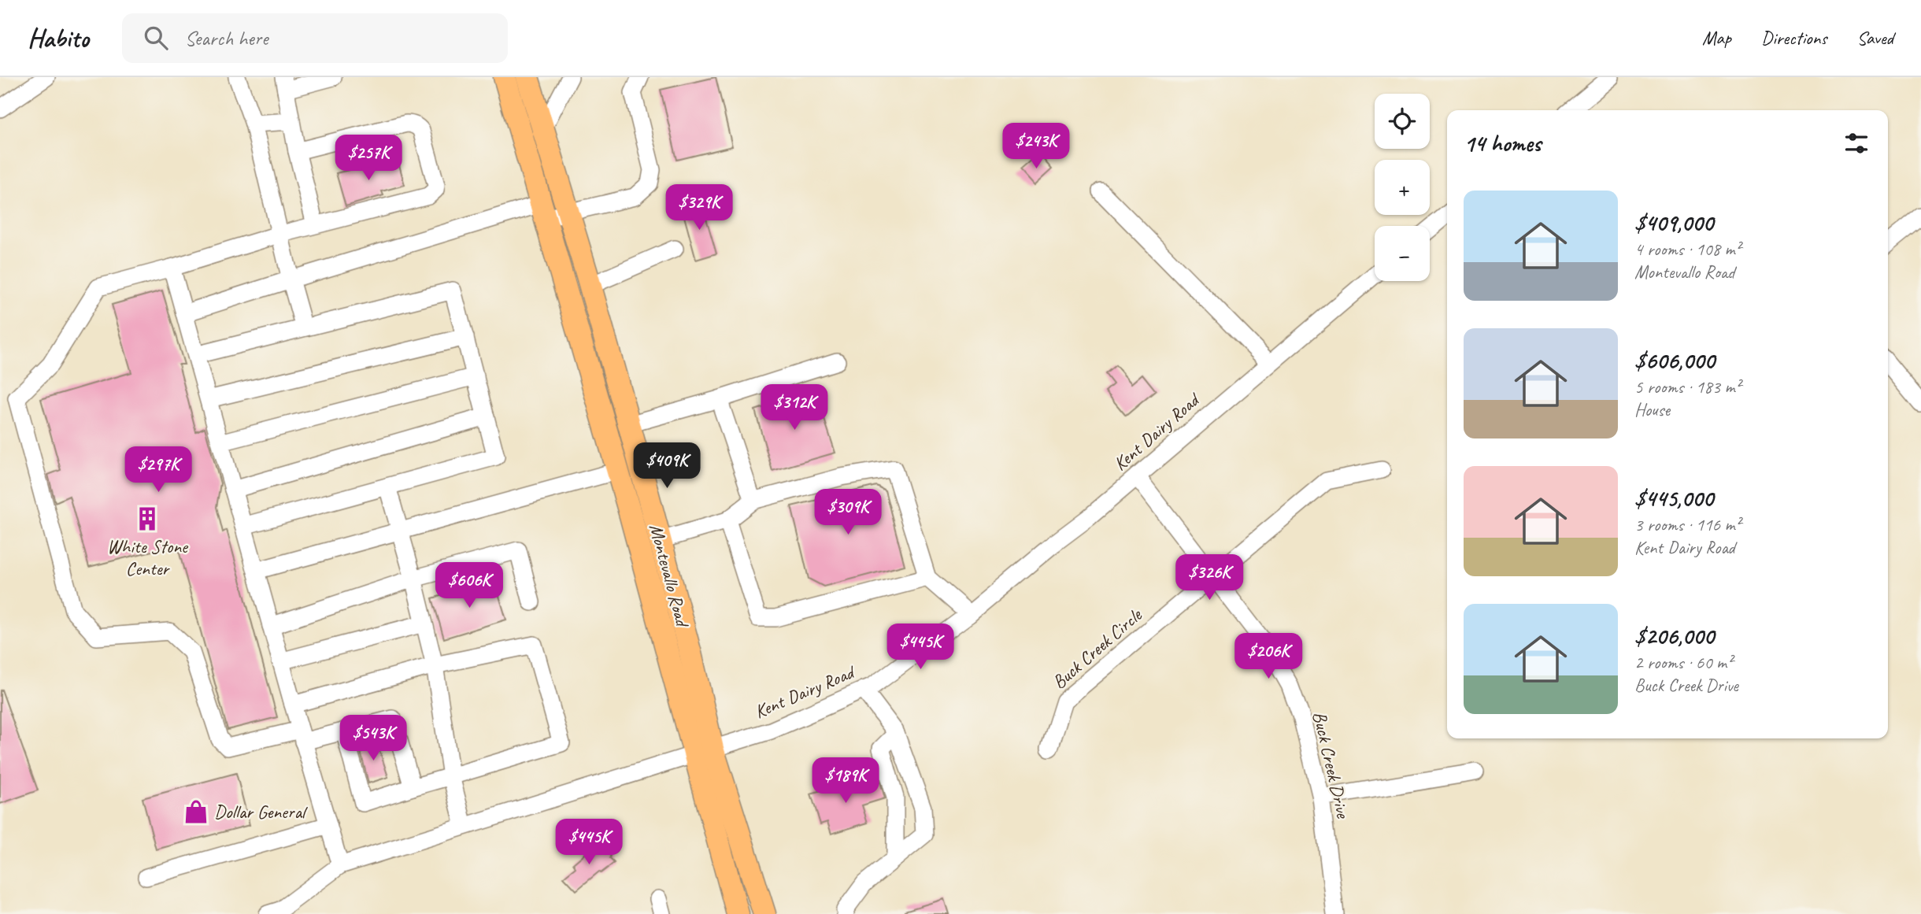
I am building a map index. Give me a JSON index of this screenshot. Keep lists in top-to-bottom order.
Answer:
{
  "streets": {
    "main road": ["Montevallo Road"],
    "street": ["Kent Dairy Road", "Buck Creek Circle", "Buck Creek Drive"]
  },
  "crossings": [
    ["Kent Dairy Road", "Montevallo Road"],
    ["Kent Dairy Road", "Buck Creek Drive"],
    ["Buck Creek Circle", "Buck Creek Drive"]
  ],
  "places": {
    "building": ["White Stone Center"],
    "shop": ["Dollar General"]
  },
  "page": {
    "header": "Habito",
    "search": "Search here",
    "nav": ["Map", "Directions", "Saved"],
    "map_buttons": ["+", "−"],
    "heading": "14 homes",
    "price": [
      "$243K",
      "$257K",
      "$329K",
      "$312K",
      "$409K",
      "$297K",
      "$309K",
      "$326K",
      "$606K",
      "$445K",
      "$206K",
      "$543K",
      "$189K",
      "$445K"
    ],
    "list": [
      {
        "name": "$409,000",
        "note": "4 rooms · 108 m² · Montevallo Road"
      },
      {
        "name": "$606,000",
        "note": "5 rooms · 183 m² · House"
      },
      {
        "name": "$445,000",
        "note": "3 rooms · 116 m² · Kent Dairy Road"
      },
      {
        "name": "$206,000",
        "note": "2 rooms · 60 m² · Buck Creek Drive"
      }
    ]
  }
}
